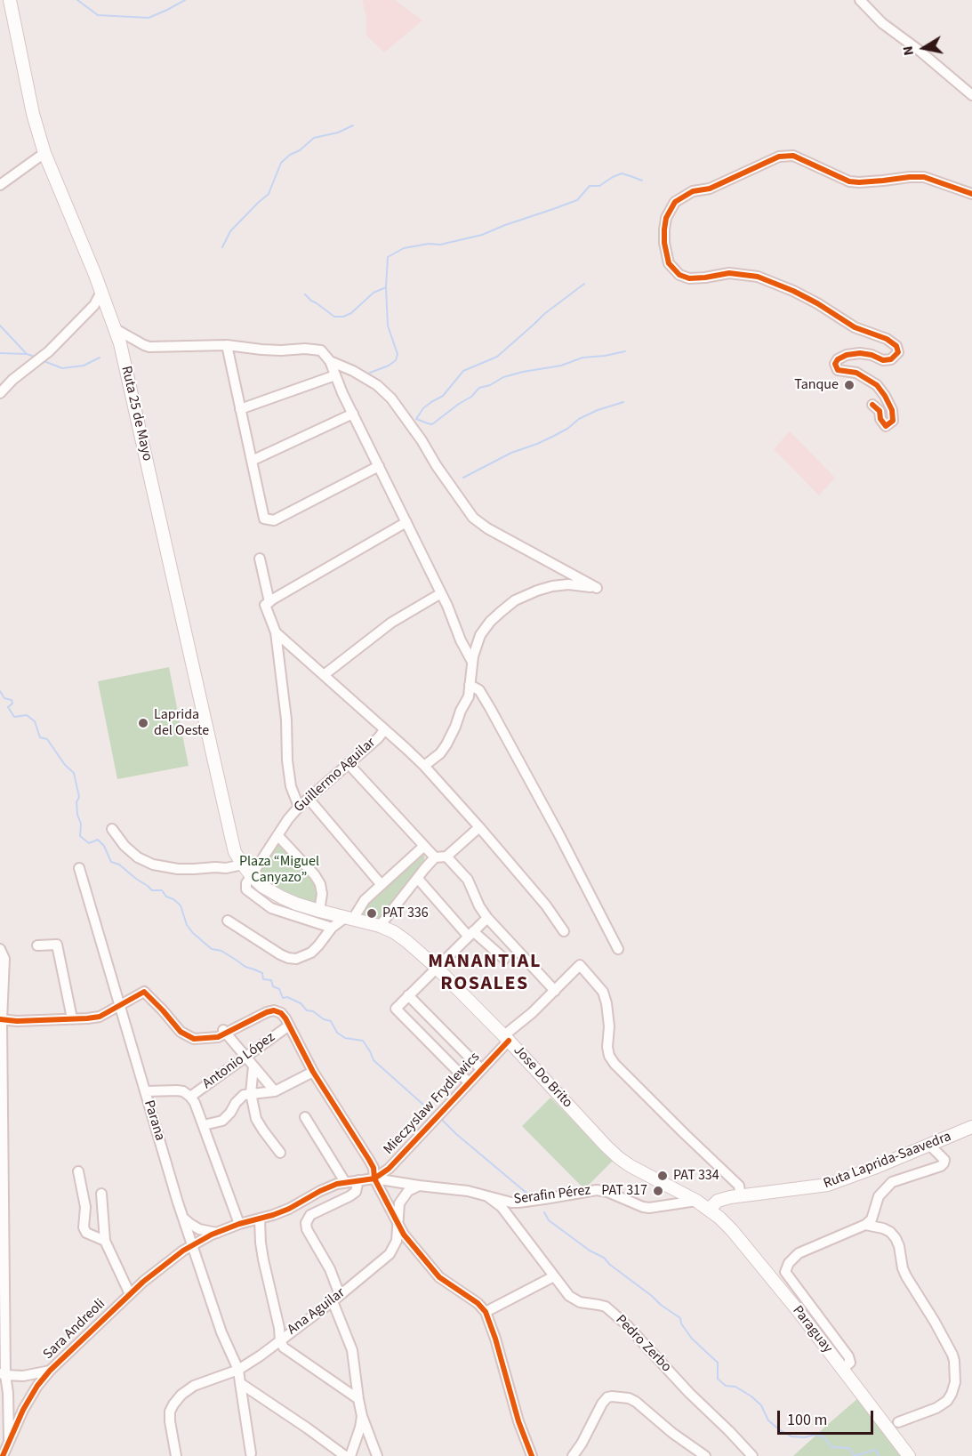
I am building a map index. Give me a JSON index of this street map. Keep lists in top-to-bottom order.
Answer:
{
  "streets": {
    "main road": [
      "Ruta 25 de Mayo",
      "Jose Do Brito",
      "Ruta Laprida-Saavedra",
      "Paraguay"
    ],
    "street": [
      "Guillermo Aguilar",
      "Antonio López",
      "Mieczyslaw Frydlewics",
      "Parana",
      "Serafin Pérez",
      "Ana Aguilar",
      "Sara Andreoli",
      "Pedro Zerbo"
    ]
  },
  "crossings": [
    ["Ruta 25 de Mayo", "Jose Do Brito"],
    ["Guillermo Aguilar", "Jose Do Brito"],
    ["Jose Do Brito", "Mieczyslaw Frydlewics"],
    ["Jose Do Brito", "Ruta Laprida-Saavedra"],
    ["Jose Do Brito", "Serafin Pérez"],
    ["Jose Do Brito", "Paraguay"],
    ["Mieczyslaw Frydlewics", "Ruta Laprida-Saavedra"],
    ["Mieczyslaw Frydlewics", "Serafin Pérez"],
    ["Parana", "Ana Aguilar"],
    ["Parana", "Sara Andreoli"],
    ["Ruta Laprida-Saavedra", "Paraguay"],
    ["Serafin Pérez", "Ana Aguilar"],
    ["Serafin Pérez", "Pedro Zerbo"]
  ],
  "districts": ["MANANTIAL ROSALES"],
  "parks": ["Plaza “Miguel Canyazo”"],
  "places": [
    "Tanque",
    "Laprida del Oeste",
    "PAT 336",
    "PAT 334",
    "PAT 317"
  ],
  "scale_bar": "100 m",
  "north": "left"
}
